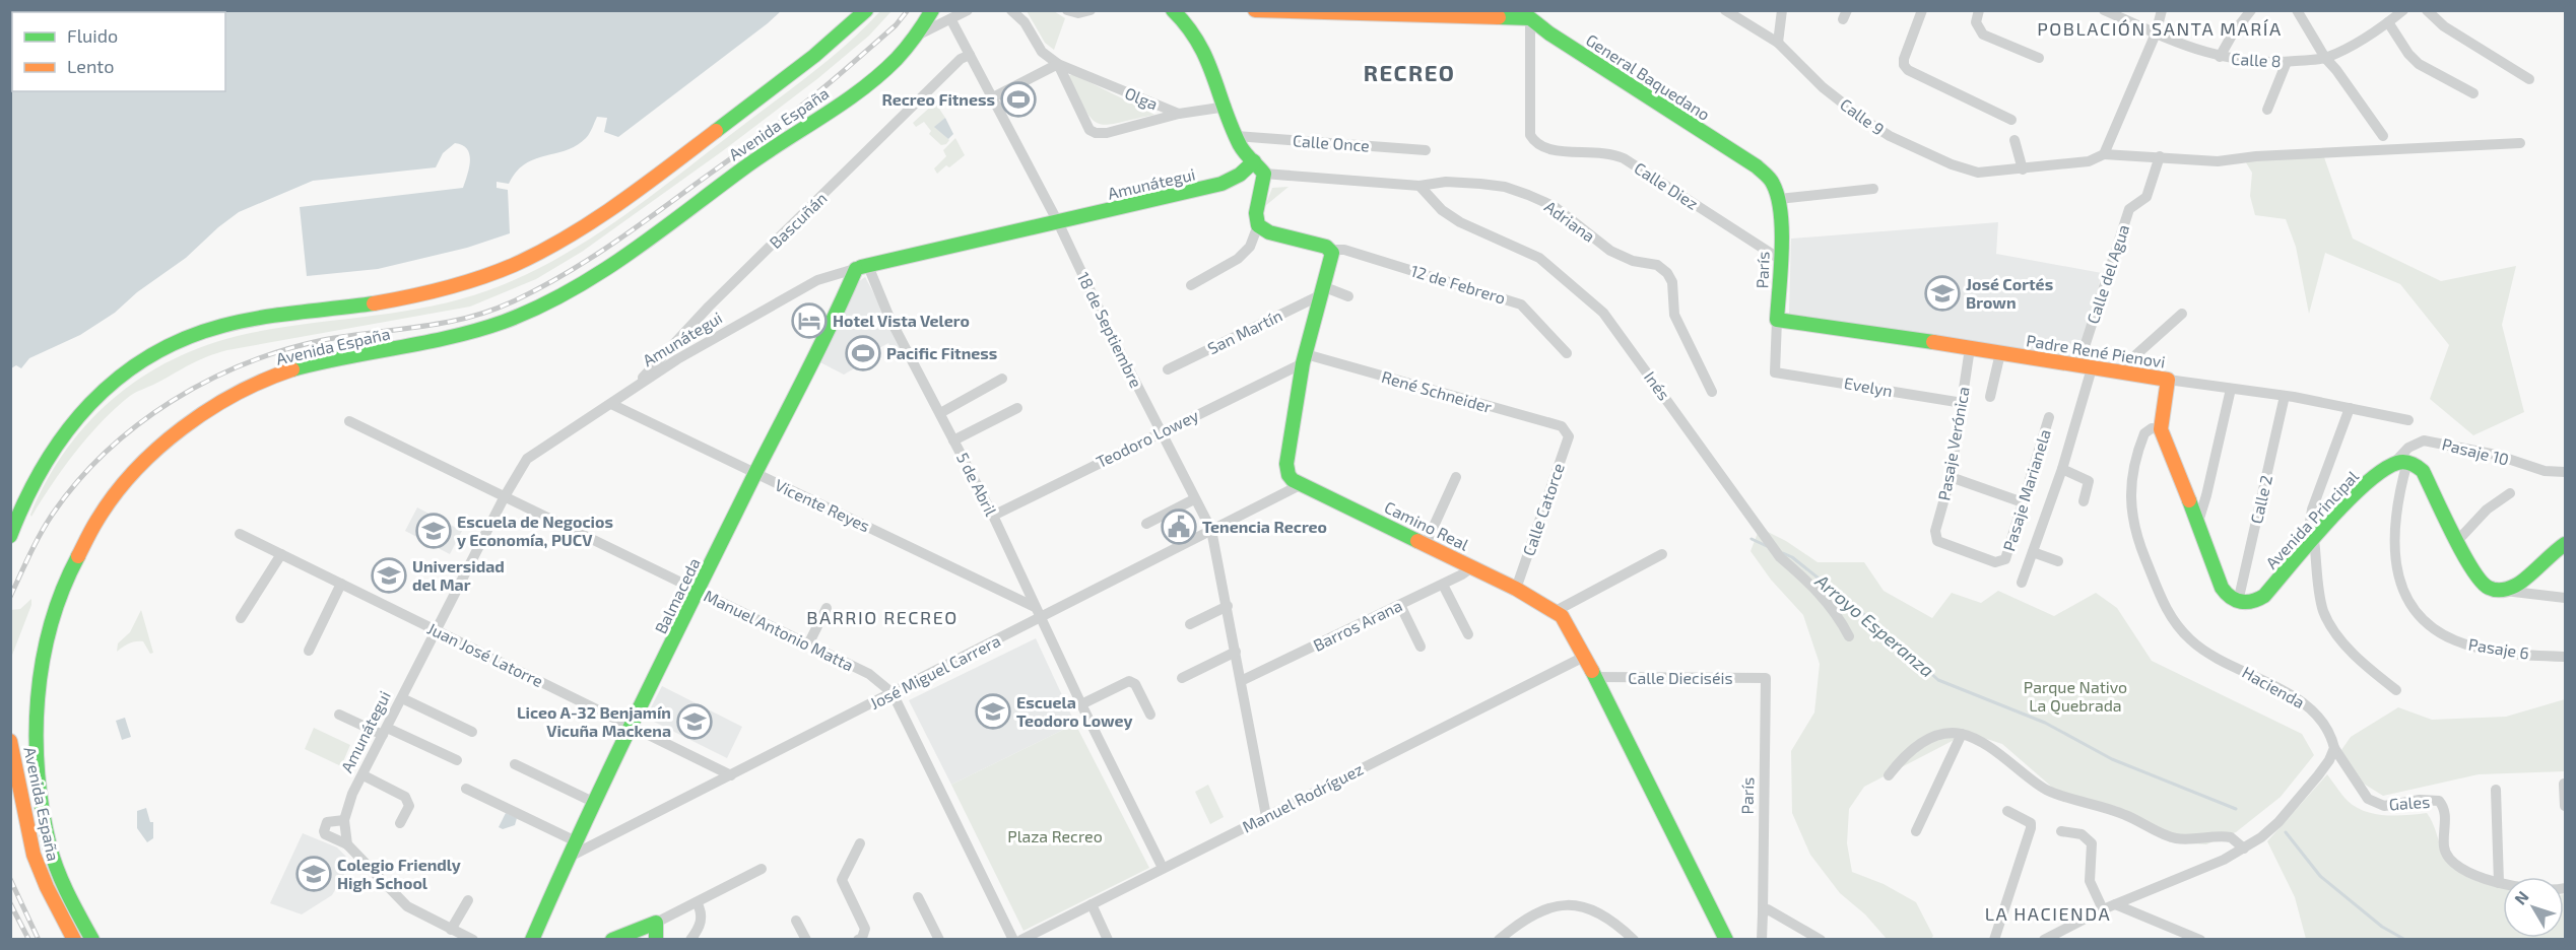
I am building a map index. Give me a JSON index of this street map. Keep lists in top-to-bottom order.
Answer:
{
  "streets": {
    "street": [
      "Calle 8",
      "General Baquedano",
      "Olga",
      "Calle 9",
      "Avenida España",
      "Calle Once",
      "Amunátegui",
      "Calle Diez",
      "Bascuñán",
      "Adriana",
      "París",
      "Calle del Agua",
      "12 de Febrero",
      "18 de Septiembre",
      "San Martín",
      "Padre René Pienovi",
      "Inés",
      "Evelyn",
      "René Schneider",
      "Teodoro Lowey",
      "Pasaje Verónica",
      "Pasaje 10",
      "5 de Abril",
      "Pasaje Marianela",
      "Calle 2",
      "Vicente Reyes",
      "Calle Catorce",
      "Avenida Principal",
      "Camino Real",
      "Balmaceda",
      "Barros Arana",
      "Manuel Antonio Matta",
      "Pasaje 6",
      "Juan José Latorre",
      "José Miguel Carrera",
      "Calle Dieciséis",
      "Hacienda",
      "Manuel Rodríguez",
      "Gales"
    ]
  },
  "crossings": [
    ["General Baquedano", "Calle Diez"],
    ["General Baquedano", "París"],
    ["Calle 9", "Calle del Agua"],
    ["Amunátegui", "Bascuñán"],
    ["Amunátegui", "18 de Septiembre"],
    ["Amunátegui", "5 de Abril"],
    ["Amunátegui", "Vicente Reyes"],
    ["Amunátegui", "Balmaceda"],
    ["Amunátegui", "Manuel Antonio Matta"],
    ["Amunátegui", "Juan José Latorre"],
    ["Calle Diez", "París"],
    ["Bascuñán", "18 de Septiembre"],
    ["Adriana", "Inés"],
    ["París", "Padre René Pienovi"],
    ["París", "Evelyn"],
    ["París", "Calle Dieciséis"],
    ["Calle del Agua", "Padre René Pienovi"],
    ["18 de Septiembre", "Teodoro Lowey"],
    ["18 de Septiembre", "Barros Arana"],
    ["18 de Septiembre", "José Miguel Carrera"],
    ["18 de Septiembre", "Manuel Rodríguez"],
    ["Padre René Pienovi", "Pasaje Verónica"],
    ["Padre René Pienovi", "Calle 2"],
    ["Evelyn", "Pasaje Verónica"],
    ["René Schneider", "Teodoro Lowey"],
    ["René Schneider", "Calle Catorce"],
    ["Teodoro Lowey", "5 de Abril"],
    ["Pasaje Verónica", "Pasaje Marianela"],
    ["Pasaje 10", "Avenida Principal"],
    ["5 de Abril", "Vicente Reyes"],
    ["5 de Abril", "Balmaceda"],
    ["5 de Abril", "José Miguel Carrera"],
    ["5 de Abril", "Manuel Rodríguez"],
    ["Calle 2", "Avenida Principal"],
    ["Vicente Reyes", "Balmaceda"],
    ["Calle Catorce", "Camino Real"],
    ["Avenida Principal", "Pasaje 6"],
    ["Camino Real", "Barros Arana"],
    ["Camino Real", "José Miguel Carrera"],
    ["Camino Real", "Calle Dieciséis"],
    ["Camino Real", "Manuel Rodríguez"],
    ["Balmaceda", "Manuel Antonio Matta"],
    ["Balmaceda", "Juan José Latorre"],
    ["Balmaceda", "José Miguel Carrera"],
    ["Manuel Antonio Matta", "José Miguel Carrera"],
    ["Juan José Latorre", "José Miguel Carrera"],
    ["Hacienda", "Gales"]
  ],
  "districts": [
    "POBLACIÓN SANTA MARÍA",
    "RECREO",
    "BARRIO RECREO",
    "LA HACIENDA"
  ],
  "water": ["Arroyo Esperanza"],
  "parks": ["Parque Nativo La Quebrada", "Plaza Recreo"],
  "places": {
    "sports": ["Recreo Fitness", "Pacific Fitness"],
    "school or university": [
      "José Cortés Brown",
      "Escuela de Negocios y Economía, PUCV",
      "Universidad del Mar",
      "Escuela Teodoro Lowey",
      "Liceo A-32 Benjamín Vicuña Mackena",
      "Colegio Friendly High School"
    ],
    "hotel": ["Hotel Vista Velero"],
    "public building": ["Tenencia Recreo"]
  },
  "legend": ["Fluido", "Lento"],
  "north": "top left"
}
